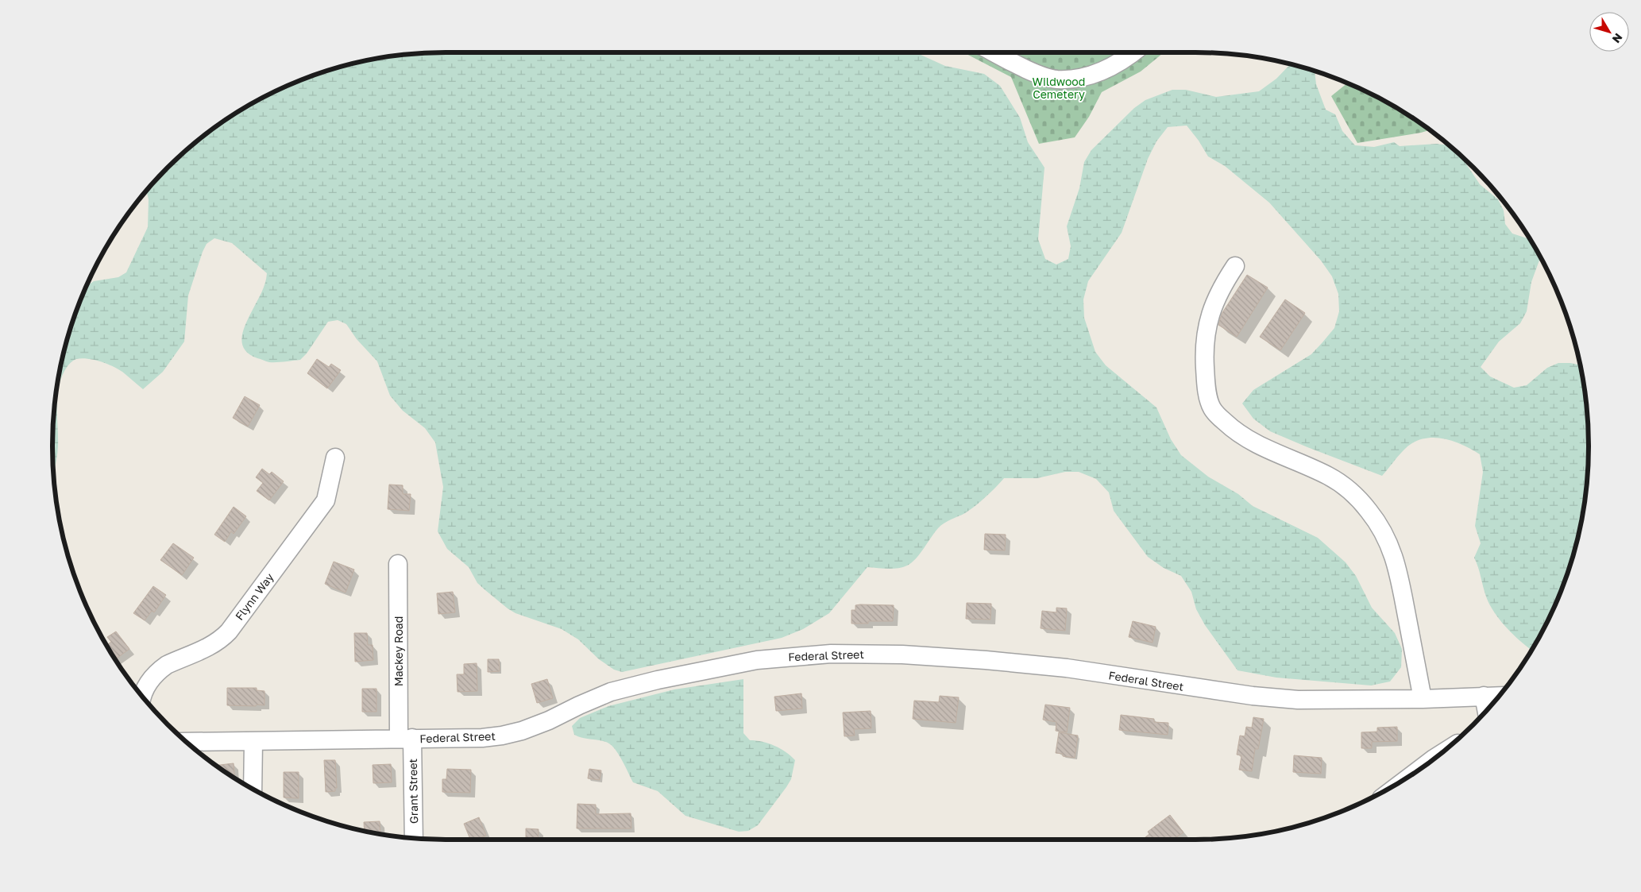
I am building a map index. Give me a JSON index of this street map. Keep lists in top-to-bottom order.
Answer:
{
  "streets": {
    "street": [
      "Flynn Way",
      "Mackey Road",
      "Federal Street",
      "Grant Street"
    ]
  },
  "crossings": [
    ["Mackey Road", "Federal Street"],
    ["Mackey Road", "Grant Street"],
    ["Federal Street", "Grant Street"]
  ],
  "parks": ["Wildwood Cemetery"],
  "north": "bottom right"
}
